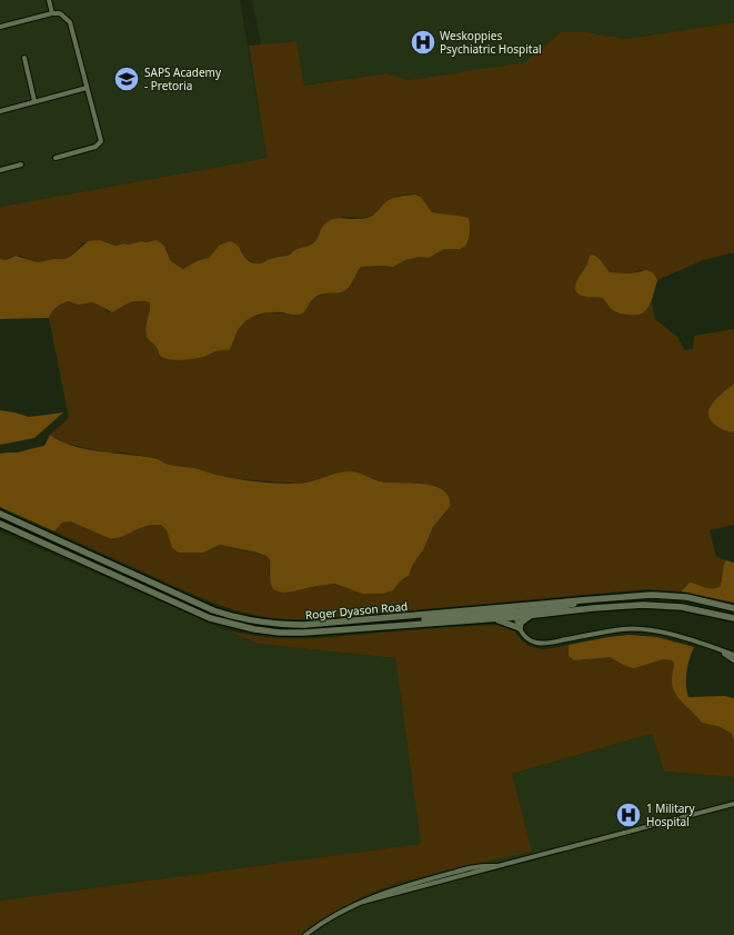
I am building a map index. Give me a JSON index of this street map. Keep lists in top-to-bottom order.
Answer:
{
  "streets": {
    "main road": ["Roger Dyason Road"]
  },
  "places": {
    "hospital": ["Weskoppies Psychiatric Hospital", "1 Military Hospital"],
    "school or university": ["SAPS Academy - Pretoria"]
  }
}
